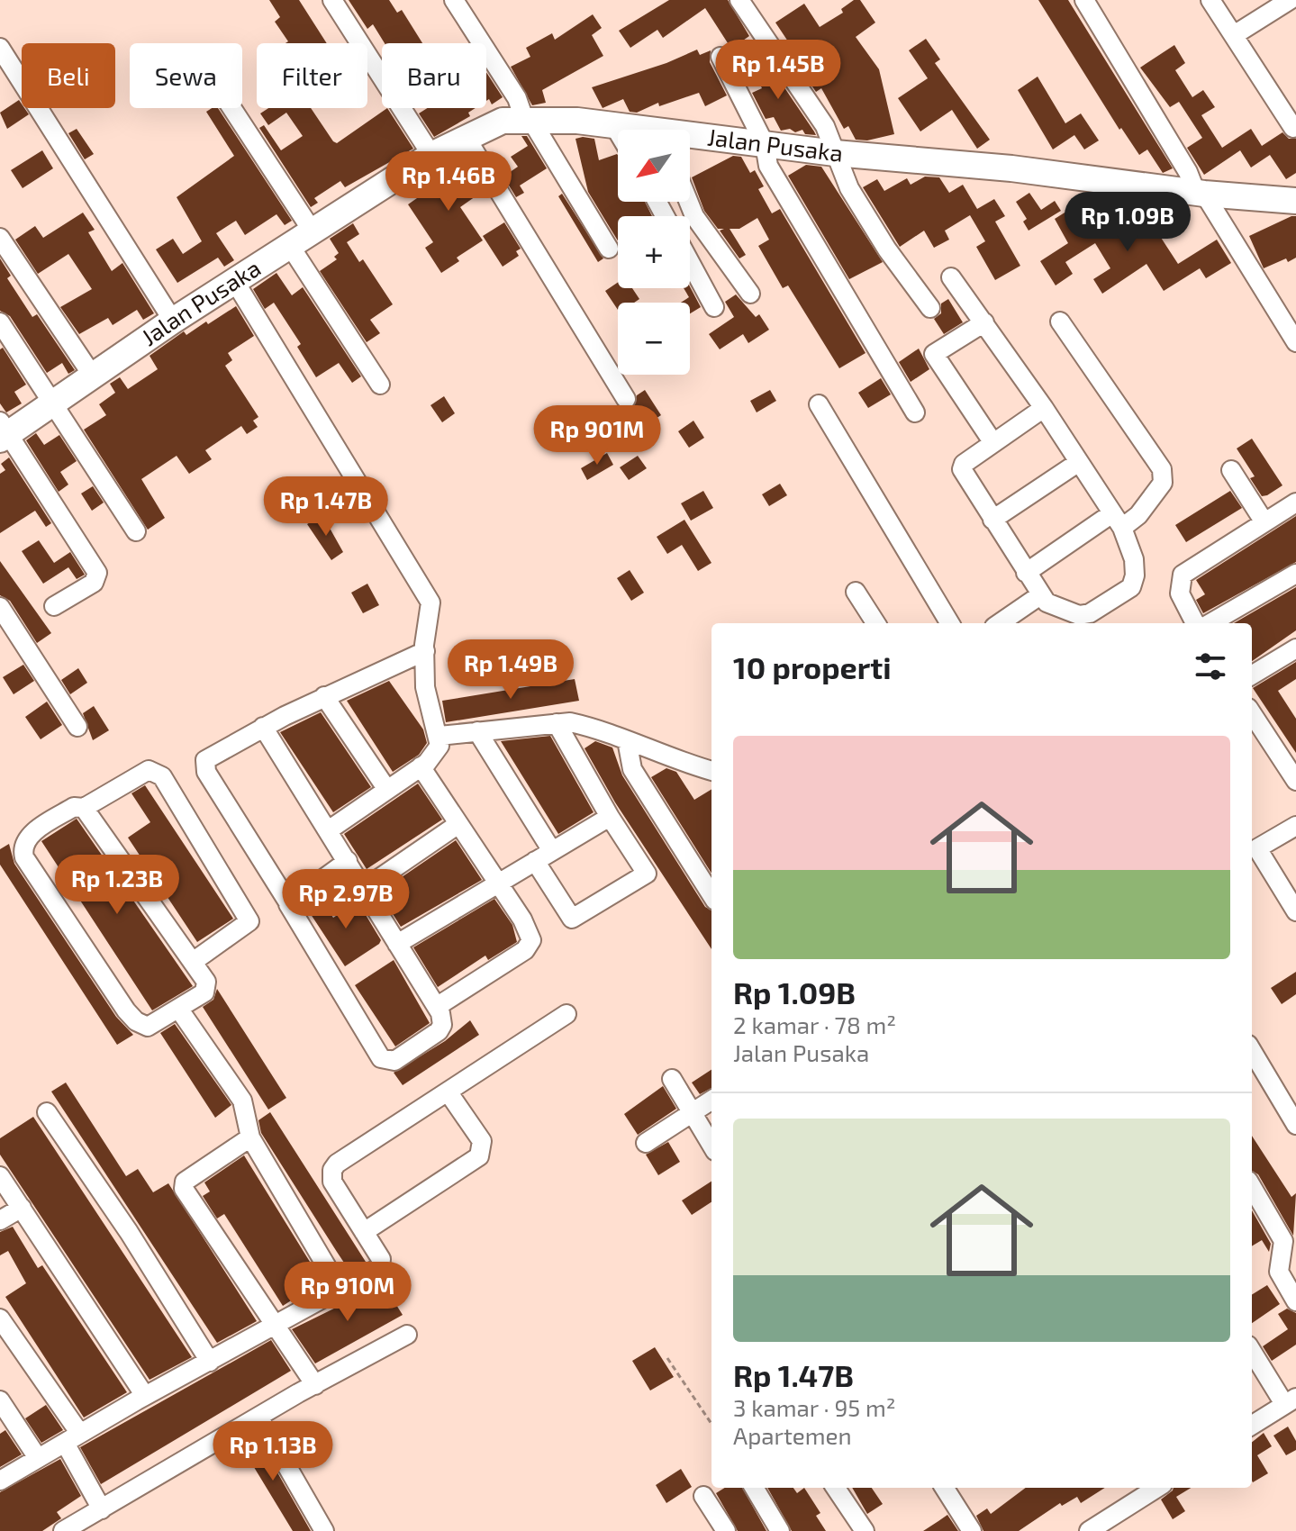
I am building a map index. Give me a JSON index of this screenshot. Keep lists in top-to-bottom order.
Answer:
{
  "streets": {
    "street": ["Jalan Pusaka"]
  },
  "north": "bottom left",
  "page": {
    "price": [
      "Rp 1.45B",
      "Rp 1.46B",
      "Rp 1.09B",
      "Rp 901M",
      "Rp 1.47B",
      "Rp 1.49B",
      "Rp 1.23B",
      "Rp 2.97B",
      "Rp 910M",
      "Rp 1.13B"
    ],
    "chip": [
      "Beli",
      "Sewa",
      "Filter",
      "Baru"
    ],
    "map_buttons": ["+", "−"],
    "heading": "10 properti",
    "list": [
      {
        "name": "Rp 1.09B",
        "note": "2 kamar · 78 m² · Jalan Pusaka"
      },
      {
        "name": "Rp 1.47B",
        "note": "3 kamar · 95 m² · Apartemen"
      }
    ]
  }
}
